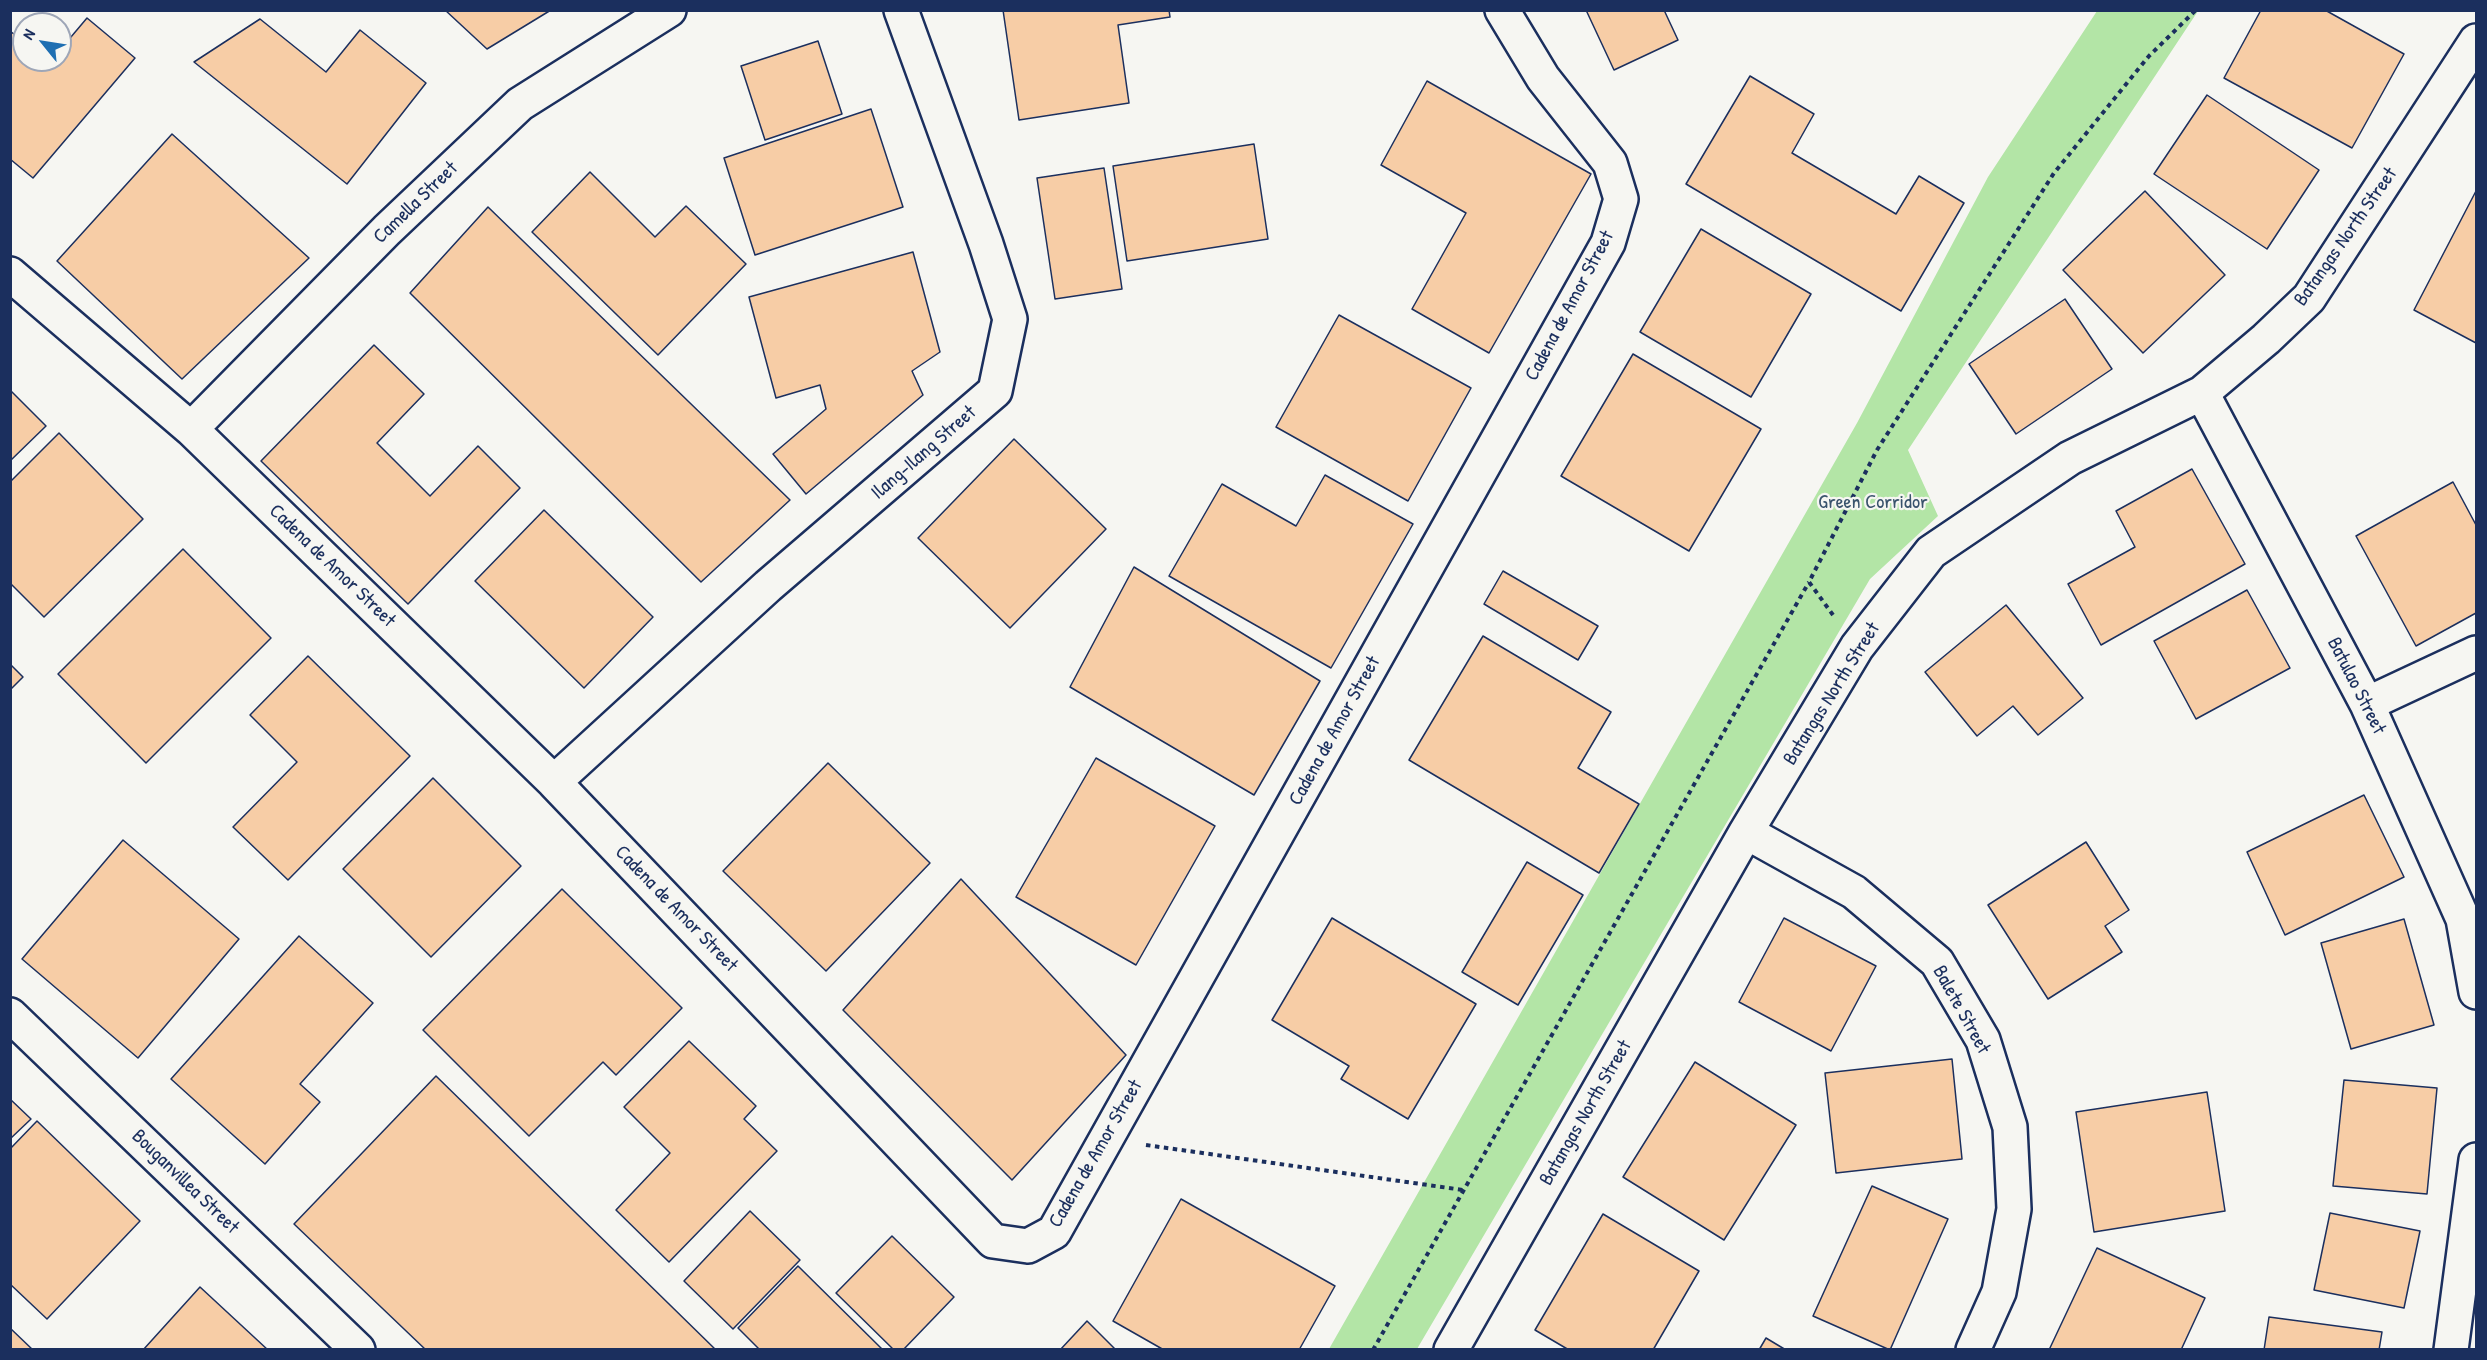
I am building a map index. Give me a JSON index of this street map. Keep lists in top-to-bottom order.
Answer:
{
  "streets": {
    "street": [
      "Camella Street",
      "Batangas North Street",
      "Cadena de Amor Street",
      "Ilang-Ilang Street",
      "Batulao Street",
      "Balete Street",
      "Bouganvillea Street"
    ]
  },
  "crossings": [
    ["Camella Street", "Cadena de Amor Street"],
    ["Batangas North Street", "Batulao Street"],
    ["Batangas North Street", "Balete Street"],
    ["Cadena de Amor Street", "Ilang-Ilang Street"]
  ],
  "parks": ["Green Corridor"],
  "north": "top left"
}
